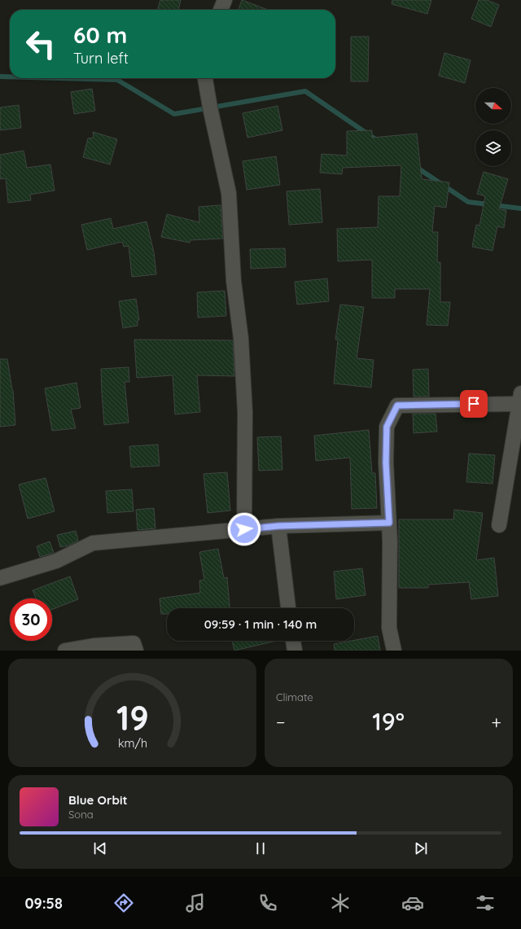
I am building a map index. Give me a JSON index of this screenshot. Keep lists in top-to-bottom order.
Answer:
{
  "north": "right",
  "page": {
    "turn": ["60 m", "Turn left"],
    "limit": "30",
    "trip": "09:59 · 1 min · 140 m",
    "tile": "Climate",
    "heat": ["−", "19°", "+"],
    "song": ["Blue Orbit", "Sona"],
    "tabs": "09:58",
    "gauge": ["19", "km/h"]
  }
}
